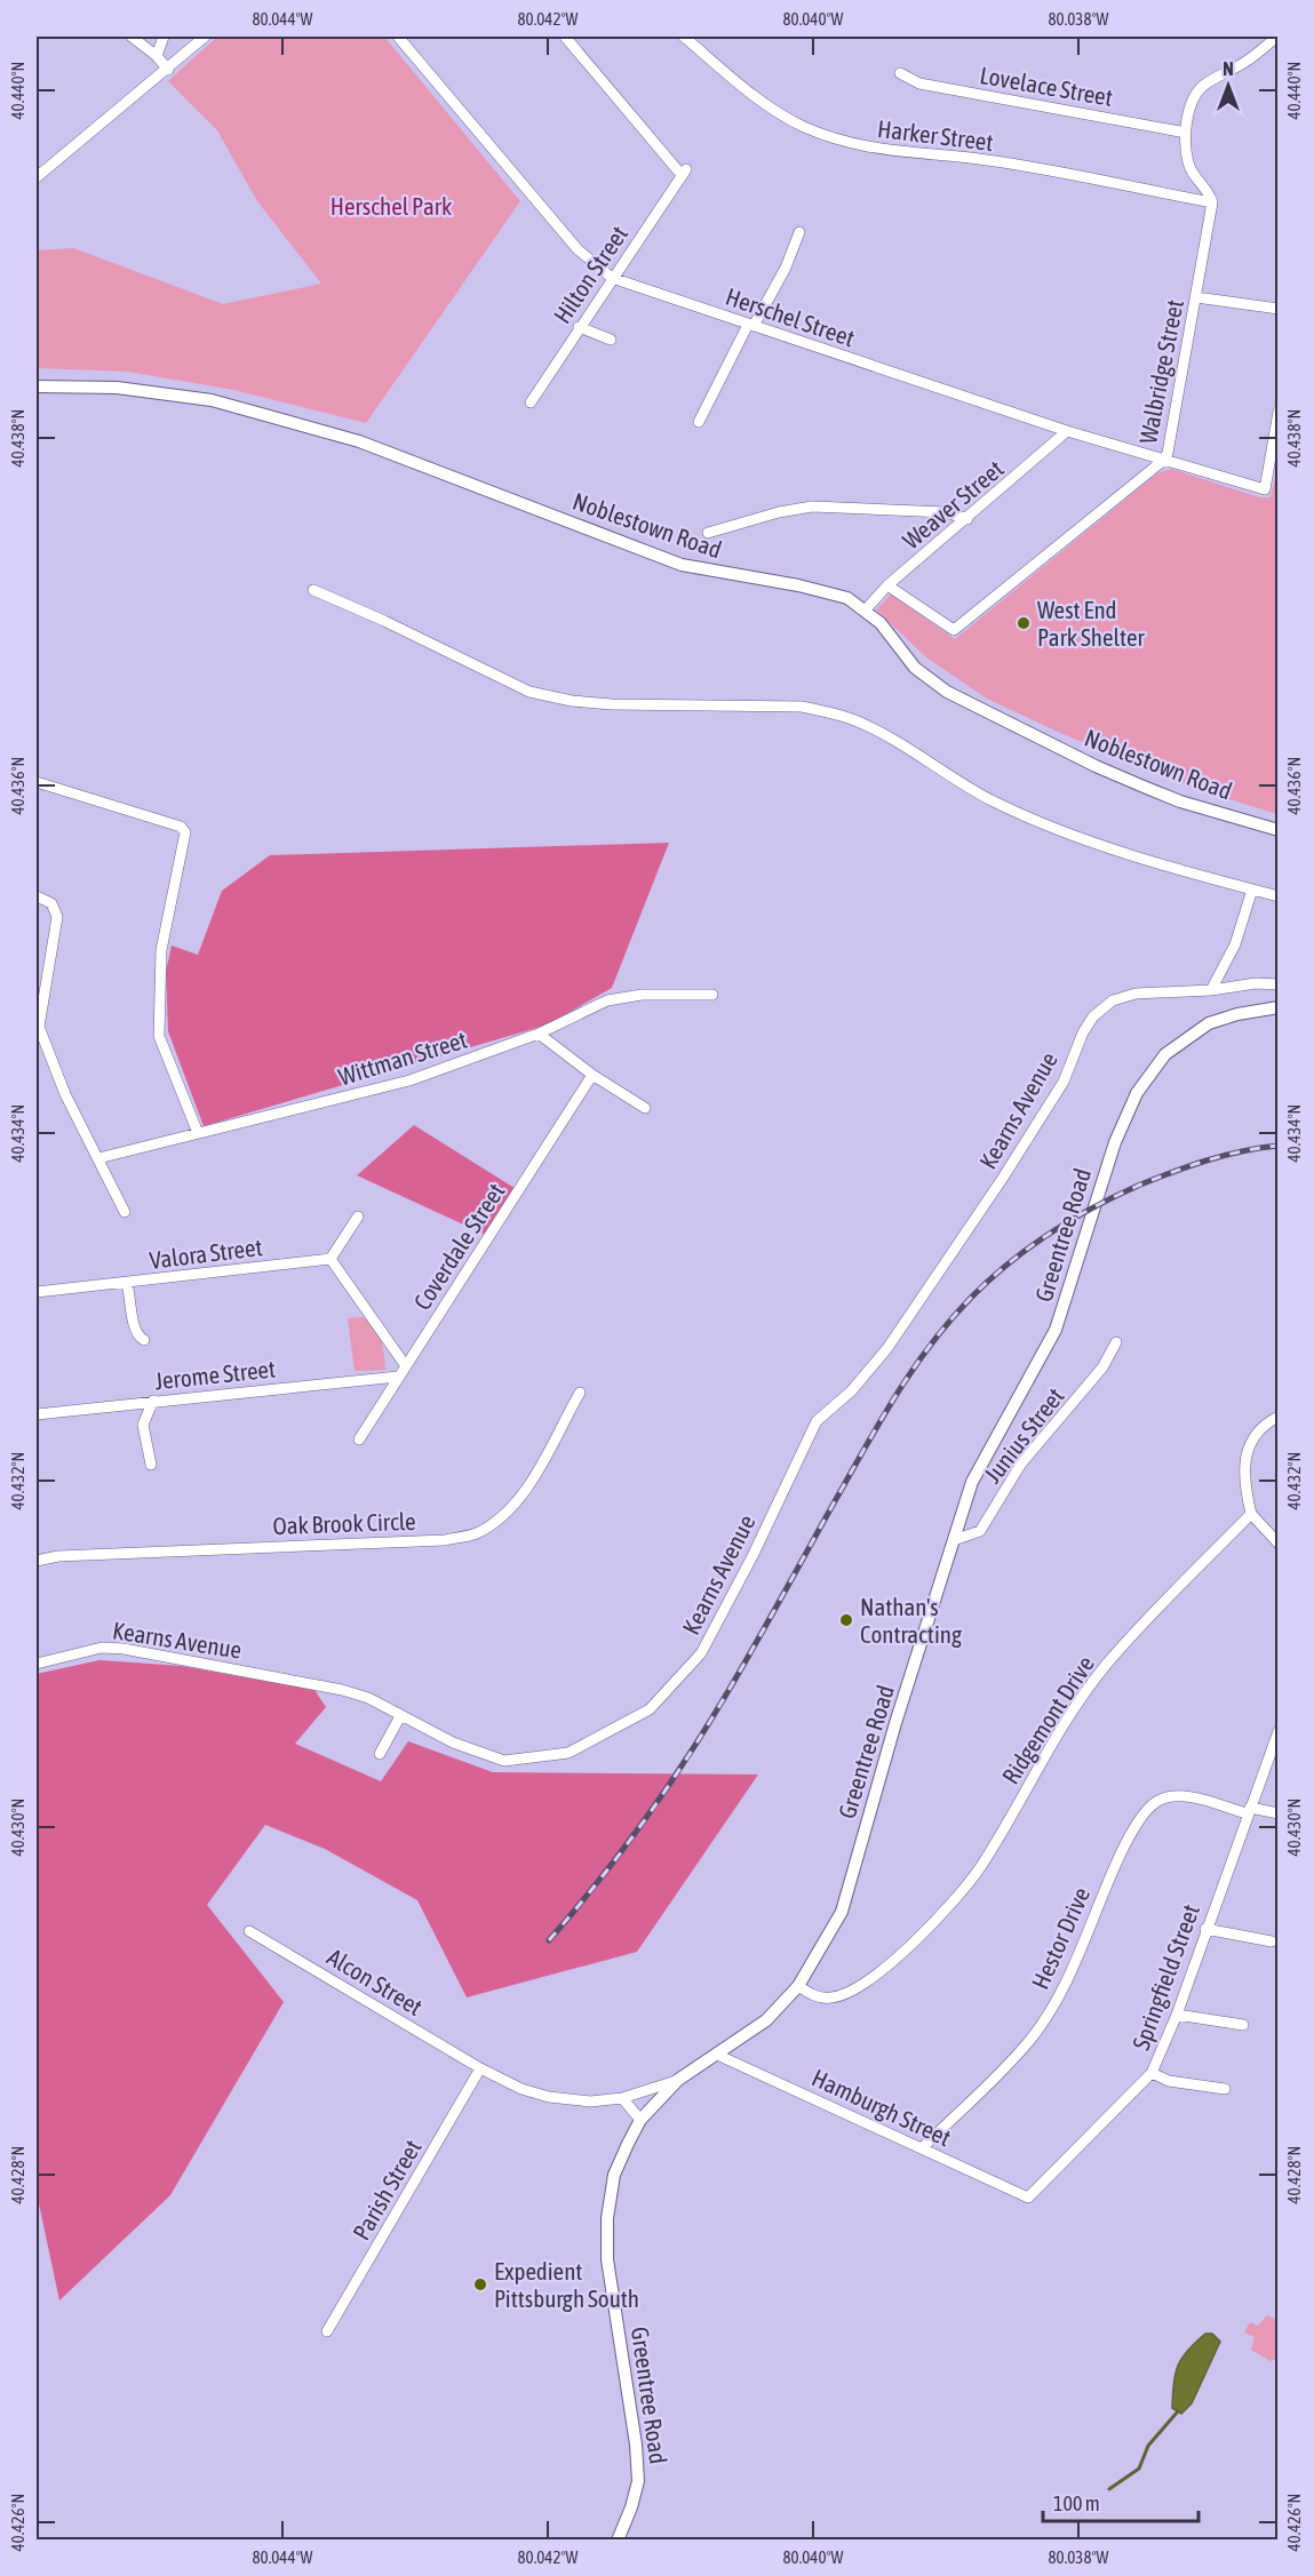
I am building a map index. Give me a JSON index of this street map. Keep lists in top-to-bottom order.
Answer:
{
  "streets": {
    "main road": ["Noblestown Road", "Greentree Road"],
    "street": [
      "Lovelace Street",
      "Harker Street",
      "Hilton Street",
      "Herschel Street",
      "Walbridge Street",
      "Weaver Street",
      "Wittman Street",
      "Kearns Avenue",
      "Coverdale Street",
      "Valora Street",
      "Jerome Street",
      "Junius Street",
      "Oak Brook Circle",
      "Ridgemont Drive",
      "Hestor Drive",
      "Springfield Street",
      "Alcon Street",
      "Hamburgh Street",
      "Parish Street"
    ]
  },
  "crossings": [
    ["Harker Street", "Walbridge Street"],
    ["Hilton Street", "Herschel Street"],
    ["Herschel Street", "Walbridge Street"],
    ["Herschel Street", "Weaver Street"],
    ["Walbridge Street", "Weaver Street"],
    ["Weaver Street", "Noblestown Road"],
    ["Greentree Road", "Junius Street"],
    ["Greentree Road", "Ridgemont Drive"],
    ["Greentree Road", "Alcon Street"],
    ["Greentree Road", "Hamburgh Street"],
    ["Coverdale Street", "Jerome Street"],
    ["Hestor Drive", "Springfield Street"],
    ["Hestor Drive", "Hamburgh Street"],
    ["Springfield Street", "Hamburgh Street"],
    ["Alcon Street", "Parish Street"]
  ],
  "parks": ["Herschel Park"],
  "places": ["West End Park Shelter", "Nathan's Contracting", "Expedient Pittsburgh South"],
  "scale_bar": "100 m",
  "north": "top",
  "coordinates": [
    "80.044°W",
    "80.042°W",
    "80.040°W",
    "80.038°W",
    "40.440°N",
    "40.438°N",
    "40.436°N",
    "40.434°N",
    "40.432°N",
    "40.430°N",
    "40.428°N",
    "40.426°N"
  ]
}
